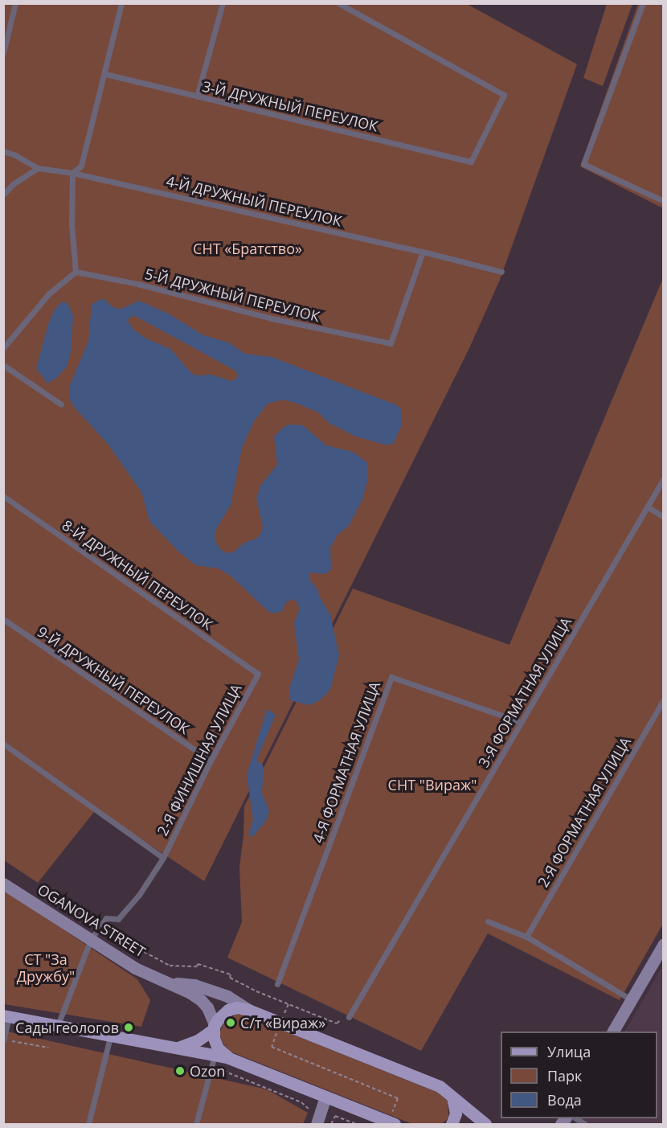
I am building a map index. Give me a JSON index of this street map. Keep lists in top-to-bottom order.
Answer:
{
  "streets": {
    "main road": ["OGANOVA STREET"],
    "lane": [
      "3-Й ДРУЖНЫЙ ПЕРЕУЛОК",
      "4-Й ДРУЖНЫЙ ПЕРЕУЛОК",
      "5-Й ДРУЖНЫЙ ПЕРЕУЛОК",
      "8-Й ДРУЖНЫЙ ПЕРЕУЛОК",
      "9-Й ДРУЖНЫЙ ПЕРЕУЛОК",
      "3-Я ФОРМАТНАЯ УЛИЦА",
      "2-Я ФИНИШНАЯ УЛИЦА",
      "4-Я ФОРМАТНАЯ УЛИЦА",
      "2-Я ФОРМАТНАЯ УЛИЦА"
    ]
  },
  "crossings": [
    ["4-Й ДРУЖНЫЙ ПЕРЕУЛОК", "5-Й ДРУЖНЫЙ ПЕРЕУЛОК"],
    ["8-Й ДРУЖНЫЙ ПЕРЕУЛОК", "2-Я ФИНИШНАЯ УЛИЦА"],
    ["9-Й ДРУЖНЫЙ ПЕРЕУЛОК", "2-Я ФИНИШНАЯ УЛИЦА"],
    ["3-Я ФОРМАТНАЯ УЛИЦА", "4-Я ФОРМАТНАЯ УЛИЦА"],
    ["2-Я ФИНИШНАЯ УЛИЦА", "OGANOVA STREET"]
  ],
  "parks": ["СНТ «Братство»", "СНТ \"Вираж\"", "СТ \"За Дружбу\""],
  "places": ["С/т «Вираж»", "Сады геологов", "Ozon"],
  "legend": ["Улица", "Парк", "Вода"]
}
